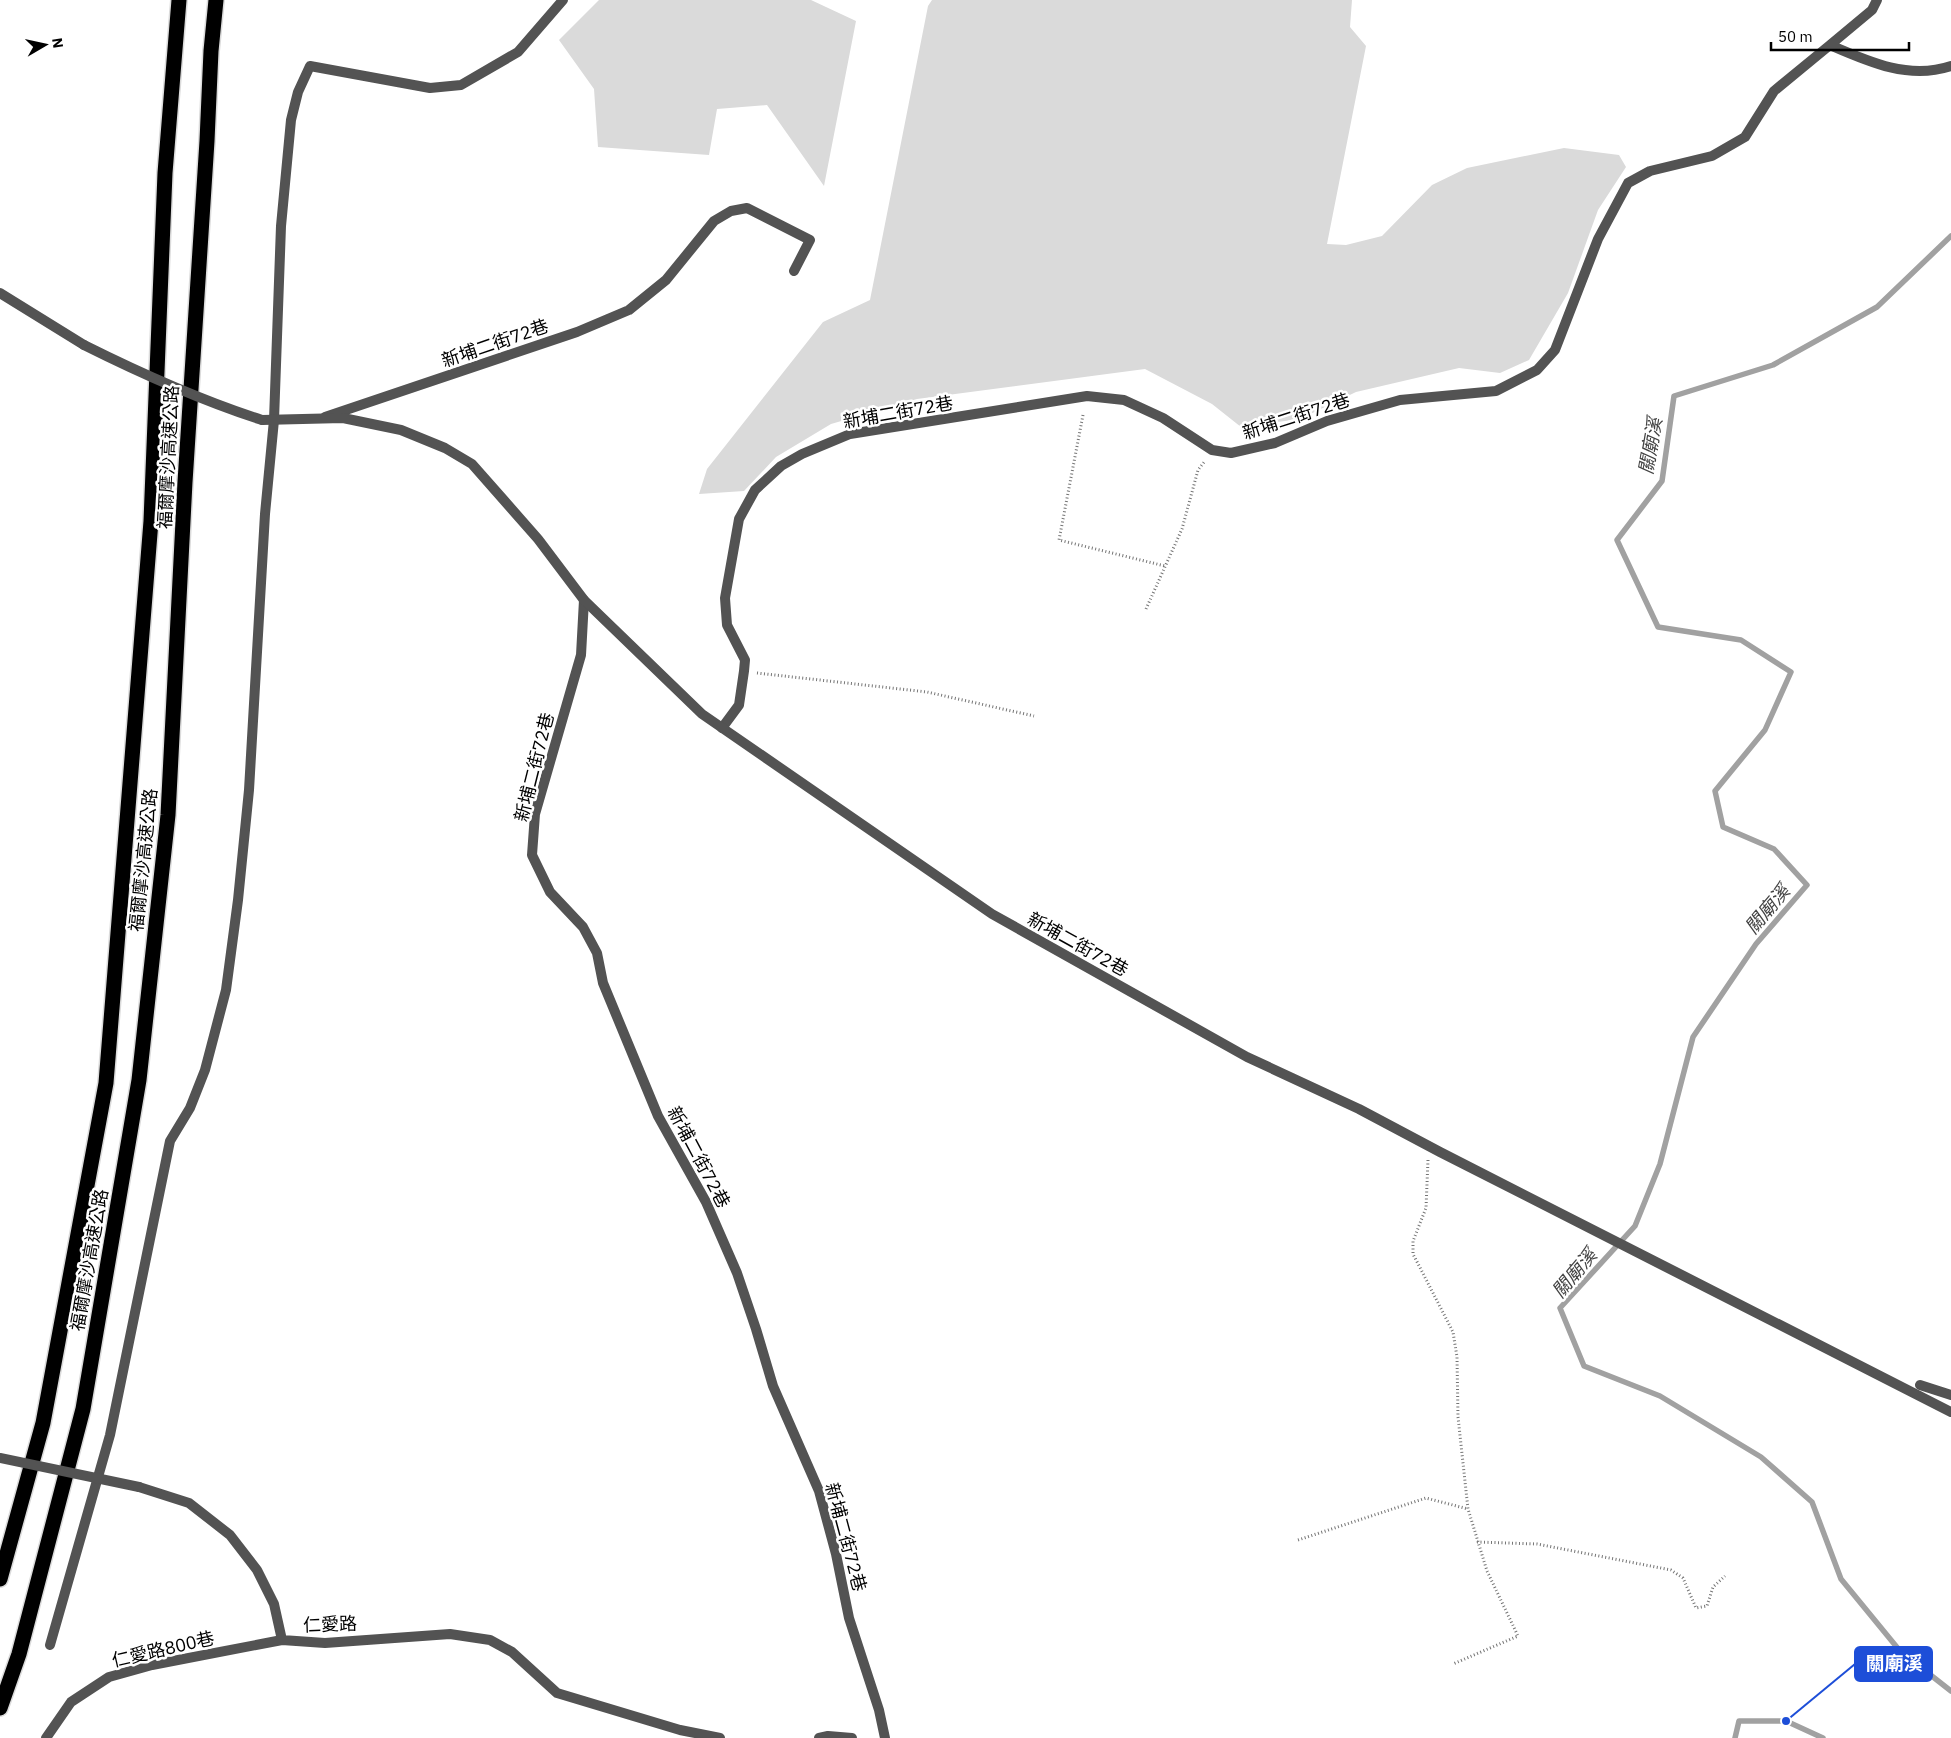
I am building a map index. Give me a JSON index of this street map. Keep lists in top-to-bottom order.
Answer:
{
  "streets": {
    "highway": ["福爾摩沙高速公路"],
    "street": ["新埔二街72巷", "仁愛路", "仁愛路800巷"]
  },
  "crossings": [
    ["仁愛路", "仁愛路800巷"]
  ],
  "water": ["關廟溪"],
  "places": ["關廟溪"],
  "scale_bar": "50 m",
  "north": "right"
}
